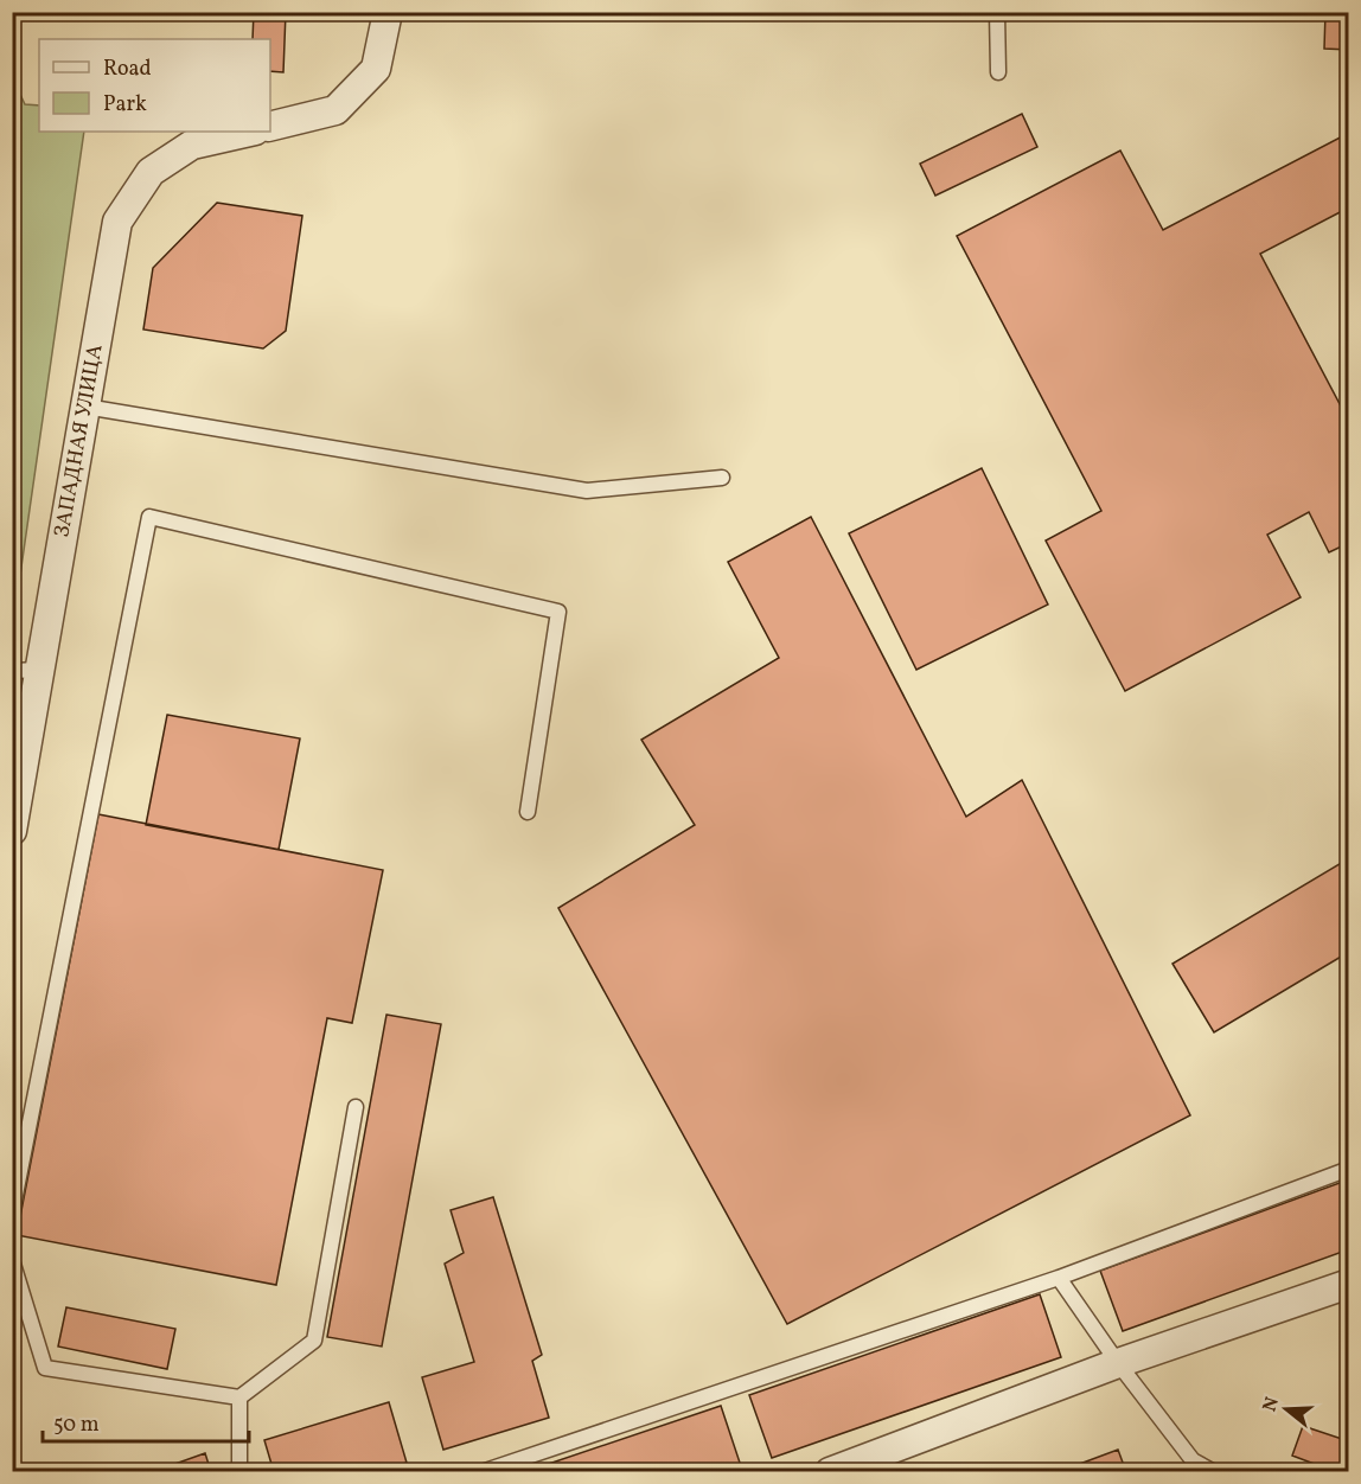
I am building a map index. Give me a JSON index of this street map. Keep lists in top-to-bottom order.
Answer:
{
  "streets": {
    "street": ["ЗАПАДНАЯ УЛИЦА"]
  },
  "legend": ["Road", "Park"],
  "scale_bar": "50 m",
  "north": "left"
}
